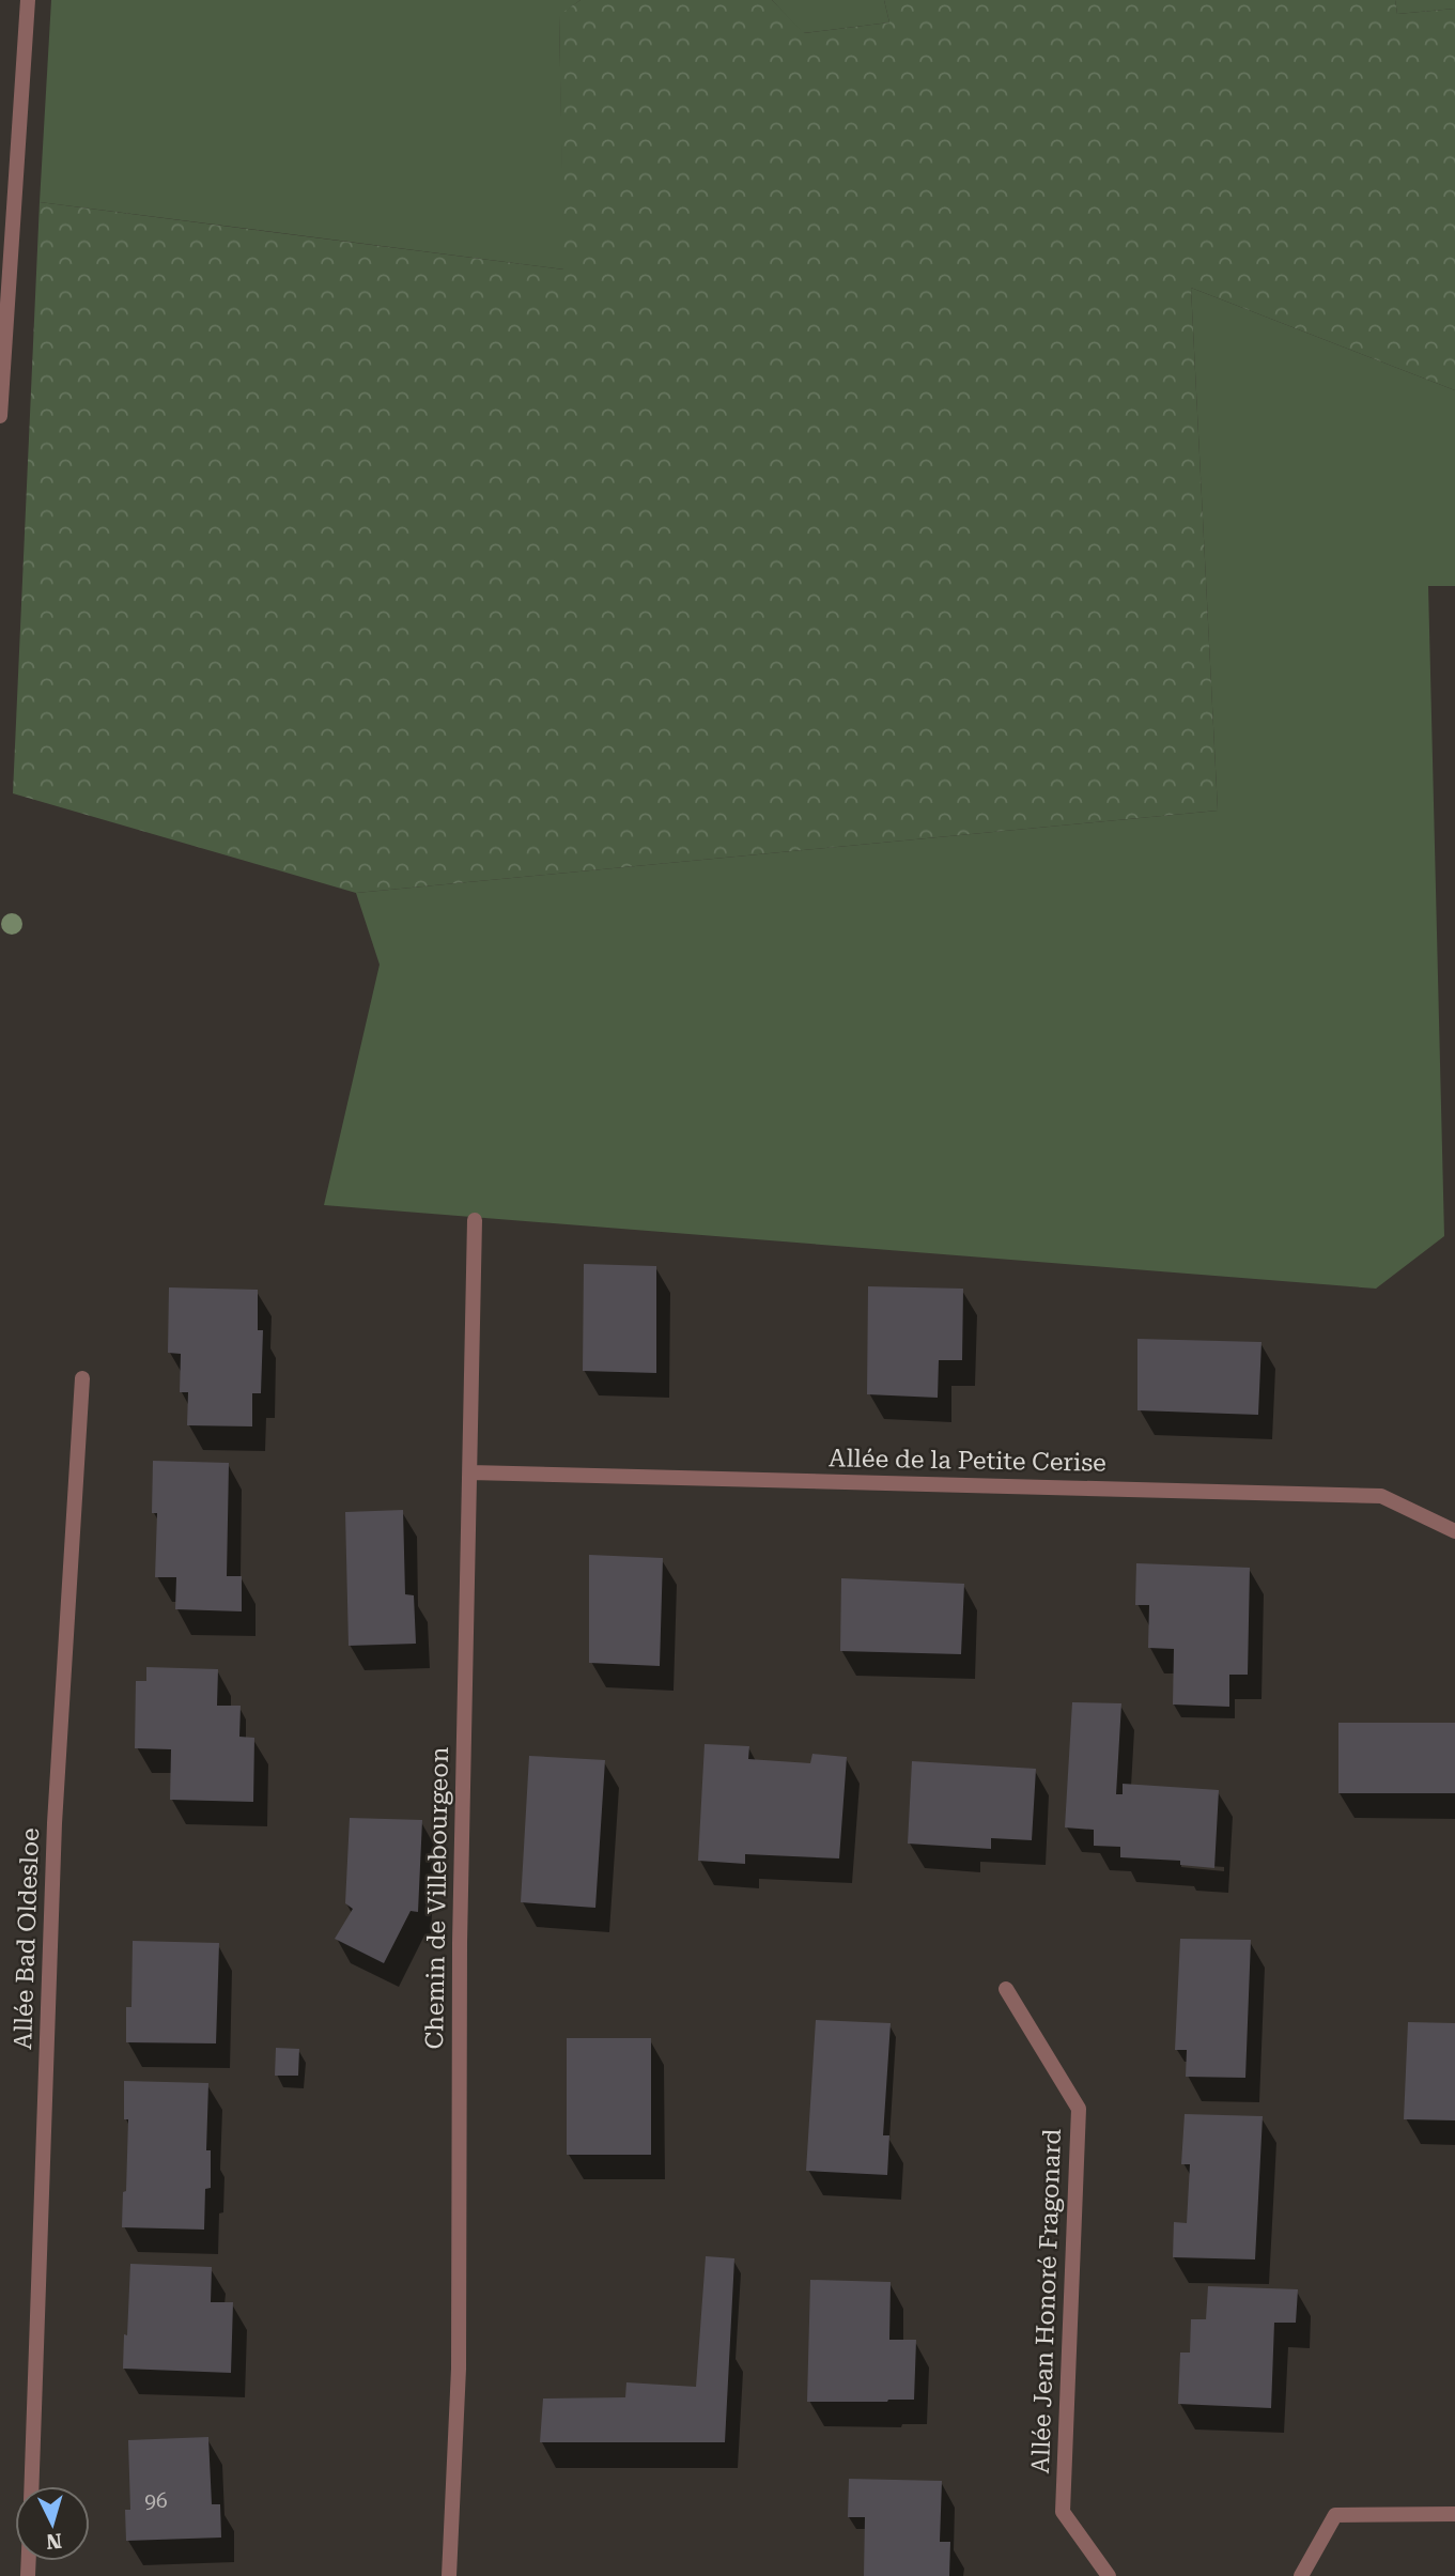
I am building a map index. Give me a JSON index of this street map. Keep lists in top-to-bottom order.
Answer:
{
  "streets": {
    "street": [
      "Allée de la Petite Cerise",
      "Chemin de Villebourgeon",
      "Allée Bad Oldesloe",
      "Allée Jean Honoré Fragonard"
    ]
  },
  "crossings": [
    ["Allée de la Petite Cerise", "Chemin de Villebourgeon"]
  ],
  "house_numbers": ["96"],
  "north": "bottom"
}
